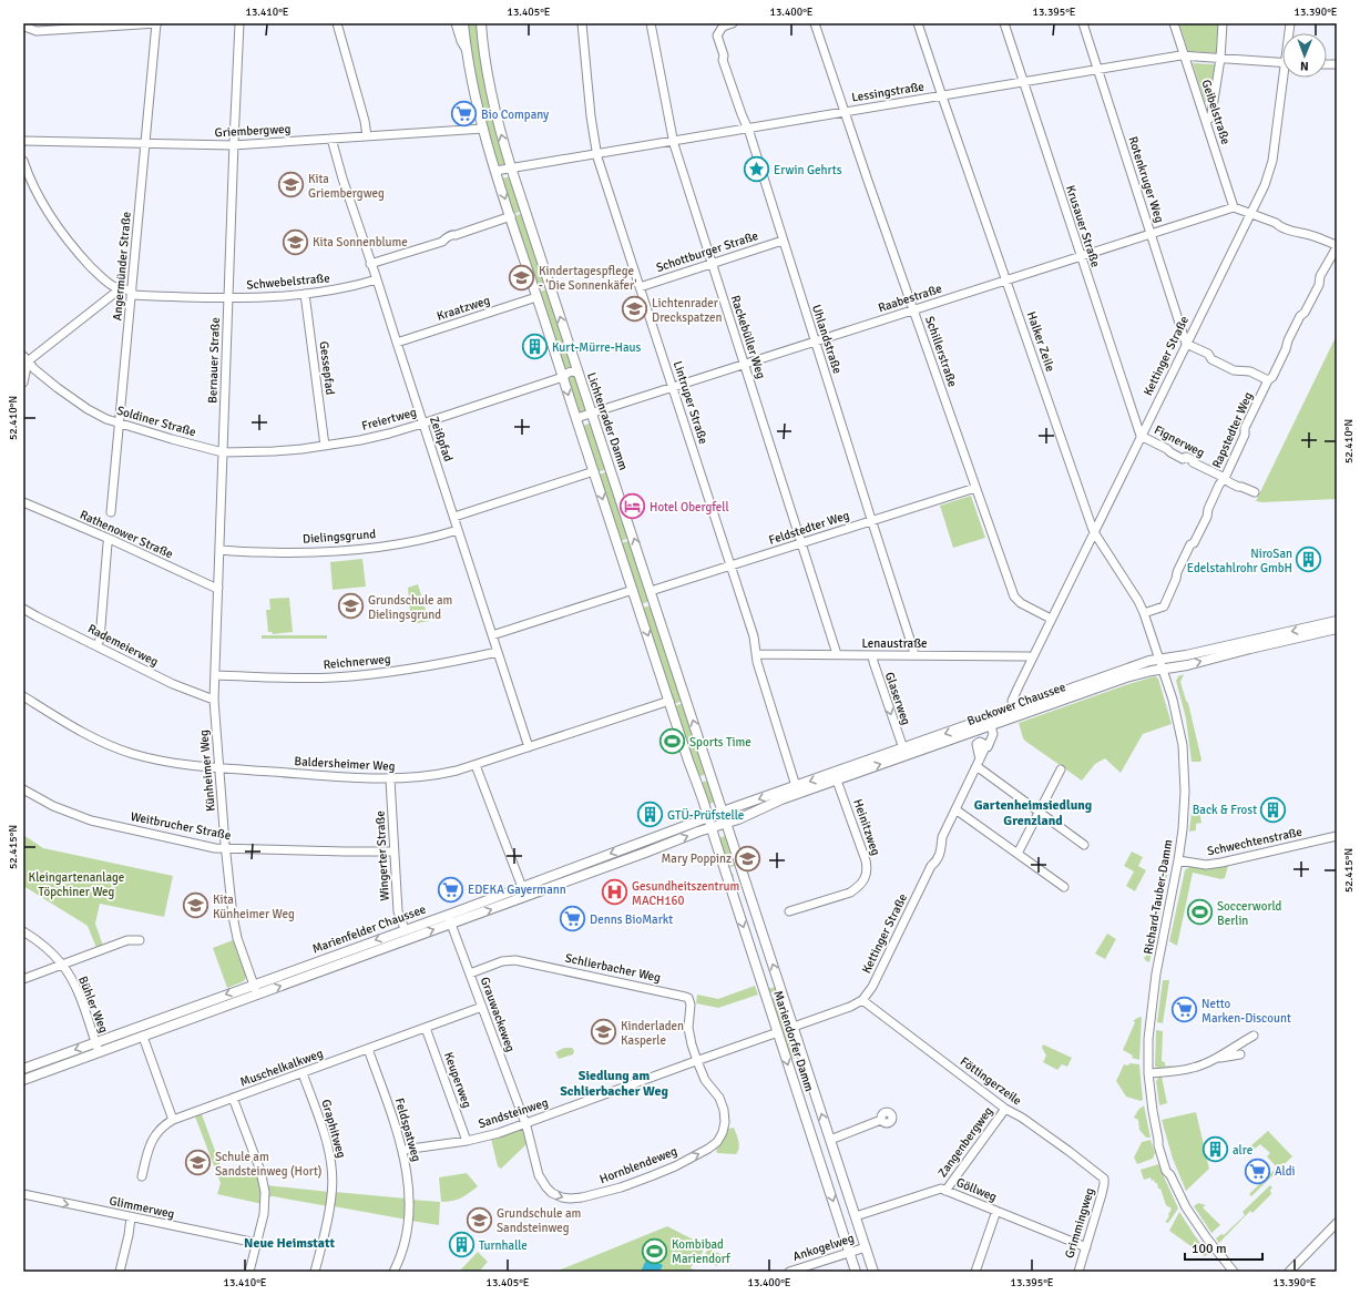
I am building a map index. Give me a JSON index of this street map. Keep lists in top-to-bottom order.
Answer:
{
  "streets": {
    "main road": [
      "Lichtenrader Damm",
      "Buckower Chaussee",
      "Marienfelder Chaussee",
      "Mariendorfer Damm"
    ],
    "street": [
      "Lessingstraße",
      "Geibelstraße",
      "Griembergweg",
      "Rotenkruger Weg",
      "Krusauer Straße",
      "Schottburger Straße",
      "Angermünder Straße",
      "Schwebelstraße",
      "Raabestraße",
      "Kraatzweg",
      "Rackebüller Weg",
      "Uhlandstraße",
      "Halker Zeile",
      "Schillerstraße",
      "Kettinger Straße",
      "Bernauer Straße",
      "Gessepfad",
      "Lintruper Straße",
      "Freiertweg",
      "Soldiner Straße",
      "Rapstedter Weg",
      "Zeißpfad",
      "Fignerweg",
      "Feldstedter Weg",
      "Rathenower Straße",
      "Dielingsgrund",
      "Lenaustraße",
      "Rademeierweg",
      "Reichnerweg",
      "Glaserweg",
      "Baldersheimer Weg",
      "Künheimer Weg",
      "Weitbrucher Straße",
      "Heinitzweg",
      "Schwechtenstraße",
      "Wingerter Straße",
      "Richard-Tauber-Damm",
      "Schlierbacher Weg",
      "Bühler Weg",
      "Grauwackeweg",
      "Muschelkalkweg",
      "Keuperweg",
      "Föttingerzeile",
      "Sandsteinweg",
      "Graphitweg",
      "Feldspatweg",
      "Zangenbergweg",
      "Hornblendeweg",
      "Göllweg",
      "Glimmerweg",
      "Grimmingweg",
      "Ankogelweg"
    ]
  },
  "crossings": [
    ["Lessingstraße", "Geibelstraße"],
    ["Lessingstraße", "Rotenkruger Weg"],
    ["Lessingstraße", "Krusauer Straße"],
    ["Lessingstraße", "Rackebüller Weg"],
    ["Lessingstraße", "Uhlandstraße"],
    ["Lessingstraße", "Halker Zeile"],
    ["Lessingstraße", "Schillerstraße"],
    ["Lessingstraße", "Lintruper Straße"],
    ["Lessingstraße", "Lichtenrader Damm"],
    ["Geibelstraße", "Raabestraße"],
    ["Griembergweg", "Angermünder Straße"],
    ["Griembergweg", "Bernauer Straße"],
    ["Griembergweg", "Zeißpfad"],
    ["Rotenkruger Weg", "Raabestraße"],
    ["Rotenkruger Weg", "Kettinger Straße"],
    ["Krusauer Straße", "Raabestraße"],
    ["Krusauer Straße", "Kettinger Straße"],
    ["Krusauer Straße", "Fignerweg"],
    ["Schottburger Straße", "Rackebüller Weg"],
    ["Schottburger Straße", "Uhlandstraße"],
    ["Schottburger Straße", "Lintruper Straße"],
    ["Angermünder Straße", "Schwebelstraße"],
    ["Angermünder Straße", "Soldiner Straße"],
    ["Schwebelstraße", "Bernauer Straße"],
    ["Schwebelstraße", "Gessepfad"],
    ["Schwebelstraße", "Zeißpfad"],
    ["Raabestraße", "Rackebüller Weg"],
    ["Raabestraße", "Uhlandstraße"],
    ["Raabestraße", "Halker Zeile"],
    ["Raabestraße", "Schillerstraße"],
    ["Raabestraße", "Lintruper Straße"],
    ["Raabestraße", "Lichtenrader Damm"],
    ["Kraatzweg", "Zeißpfad"],
    ["Rackebüller Weg", "Feldstedter Weg"],
    ["Rackebüller Weg", "Lenaustraße"],
    ["Uhlandstraße", "Feldstedter Weg"],
    ["Uhlandstraße", "Lenaustraße"],
    ["Halker Zeile", "Kettinger Straße"],
    ["Halker Zeile", "Rapstedter Weg"],
    ["Halker Zeile", "Buckower Chaussee"],
    ["Halker Zeile", "Richard-Tauber-Damm"],
    ["Schillerstraße", "Kettinger Straße"],
    ["Schillerstraße", "Feldstedter Weg"],
    ["Kettinger Straße", "Fignerweg"],
    ["Kettinger Straße", "Lenaustraße"],
    ["Kettinger Straße", "Buckower Chaussee"],
    ["Kettinger Straße", "Mariendorfer Damm"],
    ["Kettinger Straße", "Föttingerzeile"],
    ["Bernauer Straße", "Freiertweg"],
    ["Bernauer Straße", "Soldiner Straße"],
    ["Bernauer Straße", "Rathenower Straße"],
    ["Bernauer Straße", "Dielingsgrund"],
    ["Bernauer Straße", "Rademeierweg"],
    ["Bernauer Straße", "Reichnerweg"],
    ["Bernauer Straße", "Künheimer Weg"],
    ["Gessepfad", "Freiertweg"],
    ["Lintruper Straße", "Feldstedter Weg"],
    ["Lintruper Straße", "Lenaustraße"],
    ["Lintruper Straße", "Buckower Chaussee"],
    ["Freiertweg", "Soldiner Straße"],
    ["Freiertweg", "Lichtenrader Damm"],
    ["Freiertweg", "Zeißpfad"],
    ["Lichtenrader Damm", "Feldstedter Weg"],
    ["Lichtenrader Damm", "Buckower Chaussee"],
    ["Lichtenrader Damm", "Marienfelder Chaussee"],
    ["Lichtenrader Damm", "Mariendorfer Damm"],
    ["Rapstedter Weg", "Fignerweg"],
    ["Zeißpfad", "Dielingsgrund"],
    ["Zeißpfad", "Reichnerweg"],
    ["Zeißpfad", "Baldersheimer Weg"],
    ["Lenaustraße", "Glaserweg"],
    ["Rademeierweg", "Künheimer Weg"],
    ["Glaserweg", "Buckower Chaussee"],
    ["Buckower Chaussee", "Heinitzweg"],
    ["Buckower Chaussee", "Richard-Tauber-Damm"],
    ["Buckower Chaussee", "Marienfelder Chaussee"],
    ["Buckower Chaussee", "Mariendorfer Damm"],
    ["Baldersheimer Weg", "Künheimer Weg"],
    ["Baldersheimer Weg", "Wingerter Straße"],
    ["Künheimer Weg", "Weitbrucher Straße"],
    ["Künheimer Weg", "Marienfelder Chaussee"],
    ["Weitbrucher Straße", "Wingerter Straße"],
    ["Schwechtenstraße", "Richard-Tauber-Damm"],
    ["Wingerter Straße", "Marienfelder Chaussee"],
    ["Marienfelder Chaussee", "Bühler Weg"],
    ["Marienfelder Chaussee", "Grauwackeweg"],
    ["Marienfelder Chaussee", "Mariendorfer Damm"],
    ["Schlierbacher Weg", "Grauwackeweg"],
    ["Schlierbacher Weg", "Sandsteinweg"],
    ["Schlierbacher Weg", "Hornblendeweg"],
    ["Grauwackeweg", "Muschelkalkweg"],
    ["Grauwackeweg", "Sandsteinweg"],
    ["Grauwackeweg", "Hornblendeweg"],
    ["Mariendorfer Damm", "Sandsteinweg"],
    ["Mariendorfer Damm", "Göllweg"],
    ["Mariendorfer Damm", "Ankogelweg"],
    ["Muschelkalkweg", "Keuperweg"],
    ["Muschelkalkweg", "Graphitweg"],
    ["Muschelkalkweg", "Feldspatweg"],
    ["Keuperweg", "Sandsteinweg"],
    ["Föttingerzeile", "Zangenbergweg"],
    ["Föttingerzeile", "Grimmingweg"],
    ["Sandsteinweg", "Feldspatweg"],
    ["Sandsteinweg", "Hornblendeweg"],
    ["Zangenbergweg", "Göllweg"],
    ["Göllweg", "Grimmingweg"]
  ],
  "one_way": ["Glaserweg", "Glimmerweg"],
  "districts": ["Gartenheimsiedlung Grenzland", "Siedlung am Schlierbacher Weg", "Neue Heimstatt"],
  "parks": ["Kleingartenanlage Töpchiner Weg"],
  "places": {
    "supermarket": [
      "Bio Company",
      "EDEKA Gayermann",
      "Denns BioMarkt",
      "Netto Marken-Discount",
      "Aldi"
    ],
    "place": ["Erwin Gehrts"],
    "school or university": [
      "Kita Griembergweg",
      "Kita Sonnenblume",
      "Kindertagespflege - 'Die Sonnenkäfer'",
      "Lichtenrader Dreckspatzen",
      "Grundschule am Dielingsgrund",
      "Mary Poppinz",
      "Kita Künheimer Weg",
      "Kinderladen Kasperle",
      "Schule am Sandsteinweg (Hort)",
      "Grundschule am Sandsteinweg"
    ],
    "building": [
      "Kurt-Mürre-Haus",
      "NiroSan Edelstahlrohr GmbH",
      "Back & Frost",
      "GTÜ-Prüfstelle",
      "alre",
      "Turnhalle"
    ],
    "hotel": ["Hotel Obergfell"],
    "sports": ["Sports Time", "Soccerworld Berlin", "Kombibad Mariendorf"],
    "hospital": ["Gesundheitszentrum MACH160"]
  },
  "scale_bar": "100 m",
  "north": "bottom",
  "coordinates": [
    "13.410°E",
    "13.405°E",
    "13.400°E",
    "13.395°E",
    "13.390°E",
    "52.410°N",
    "52.415°N"
  ]
}
